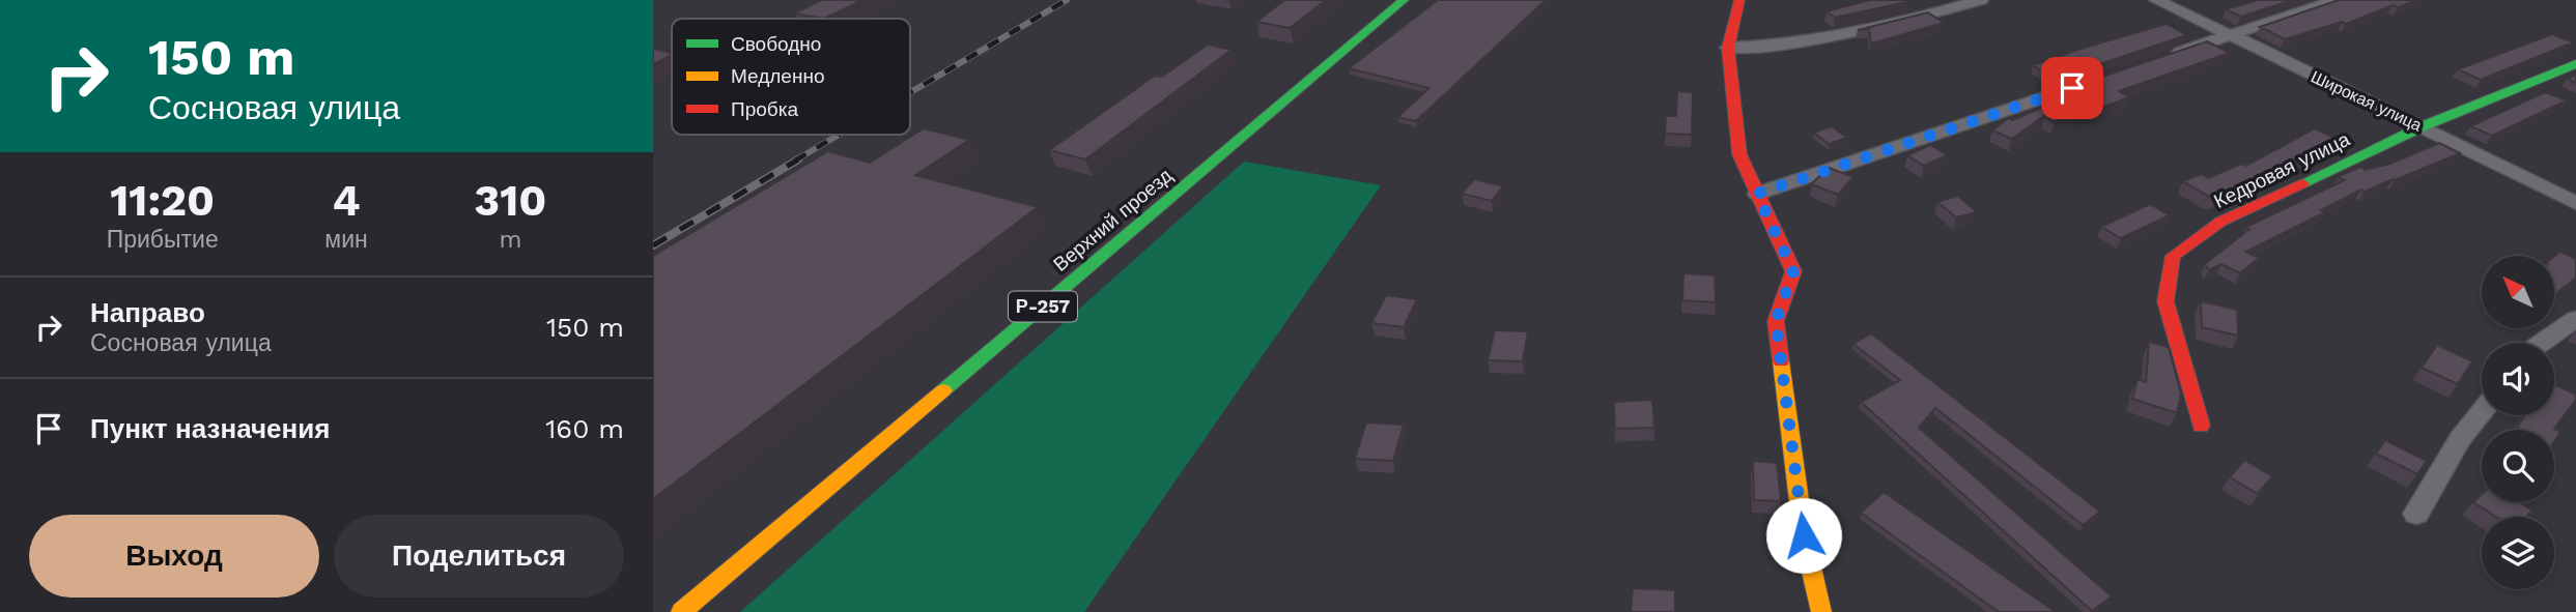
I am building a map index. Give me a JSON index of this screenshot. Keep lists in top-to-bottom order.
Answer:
{
  "streets": {
    "main road": ["Кедровая улица", "Верхний проезд", "Р-257"],
    "street": ["Широкая улица"]
  },
  "crossings": [
    ["Широкая улица", "Кедровая улица"]
  ],
  "legend": ["Свободно", "Медленно", "Пробка"],
  "north": "top left",
  "page": {
    "turn": ["150 m", "Сосновая улица"],
    "eta": [
      "11:20",
      "Прибытие",
      "4",
      "мин",
      "310",
      "m"
    ],
    "list": [
      {
        "name": "Направо",
        "note": "Сосновая улица",
        "value": "150 m"
      },
      {
        "name": "Пункт назначения",
        "value": "160 m"
      }
    ],
    "buttons": ["Выход", "Поделиться"]
  }
}
